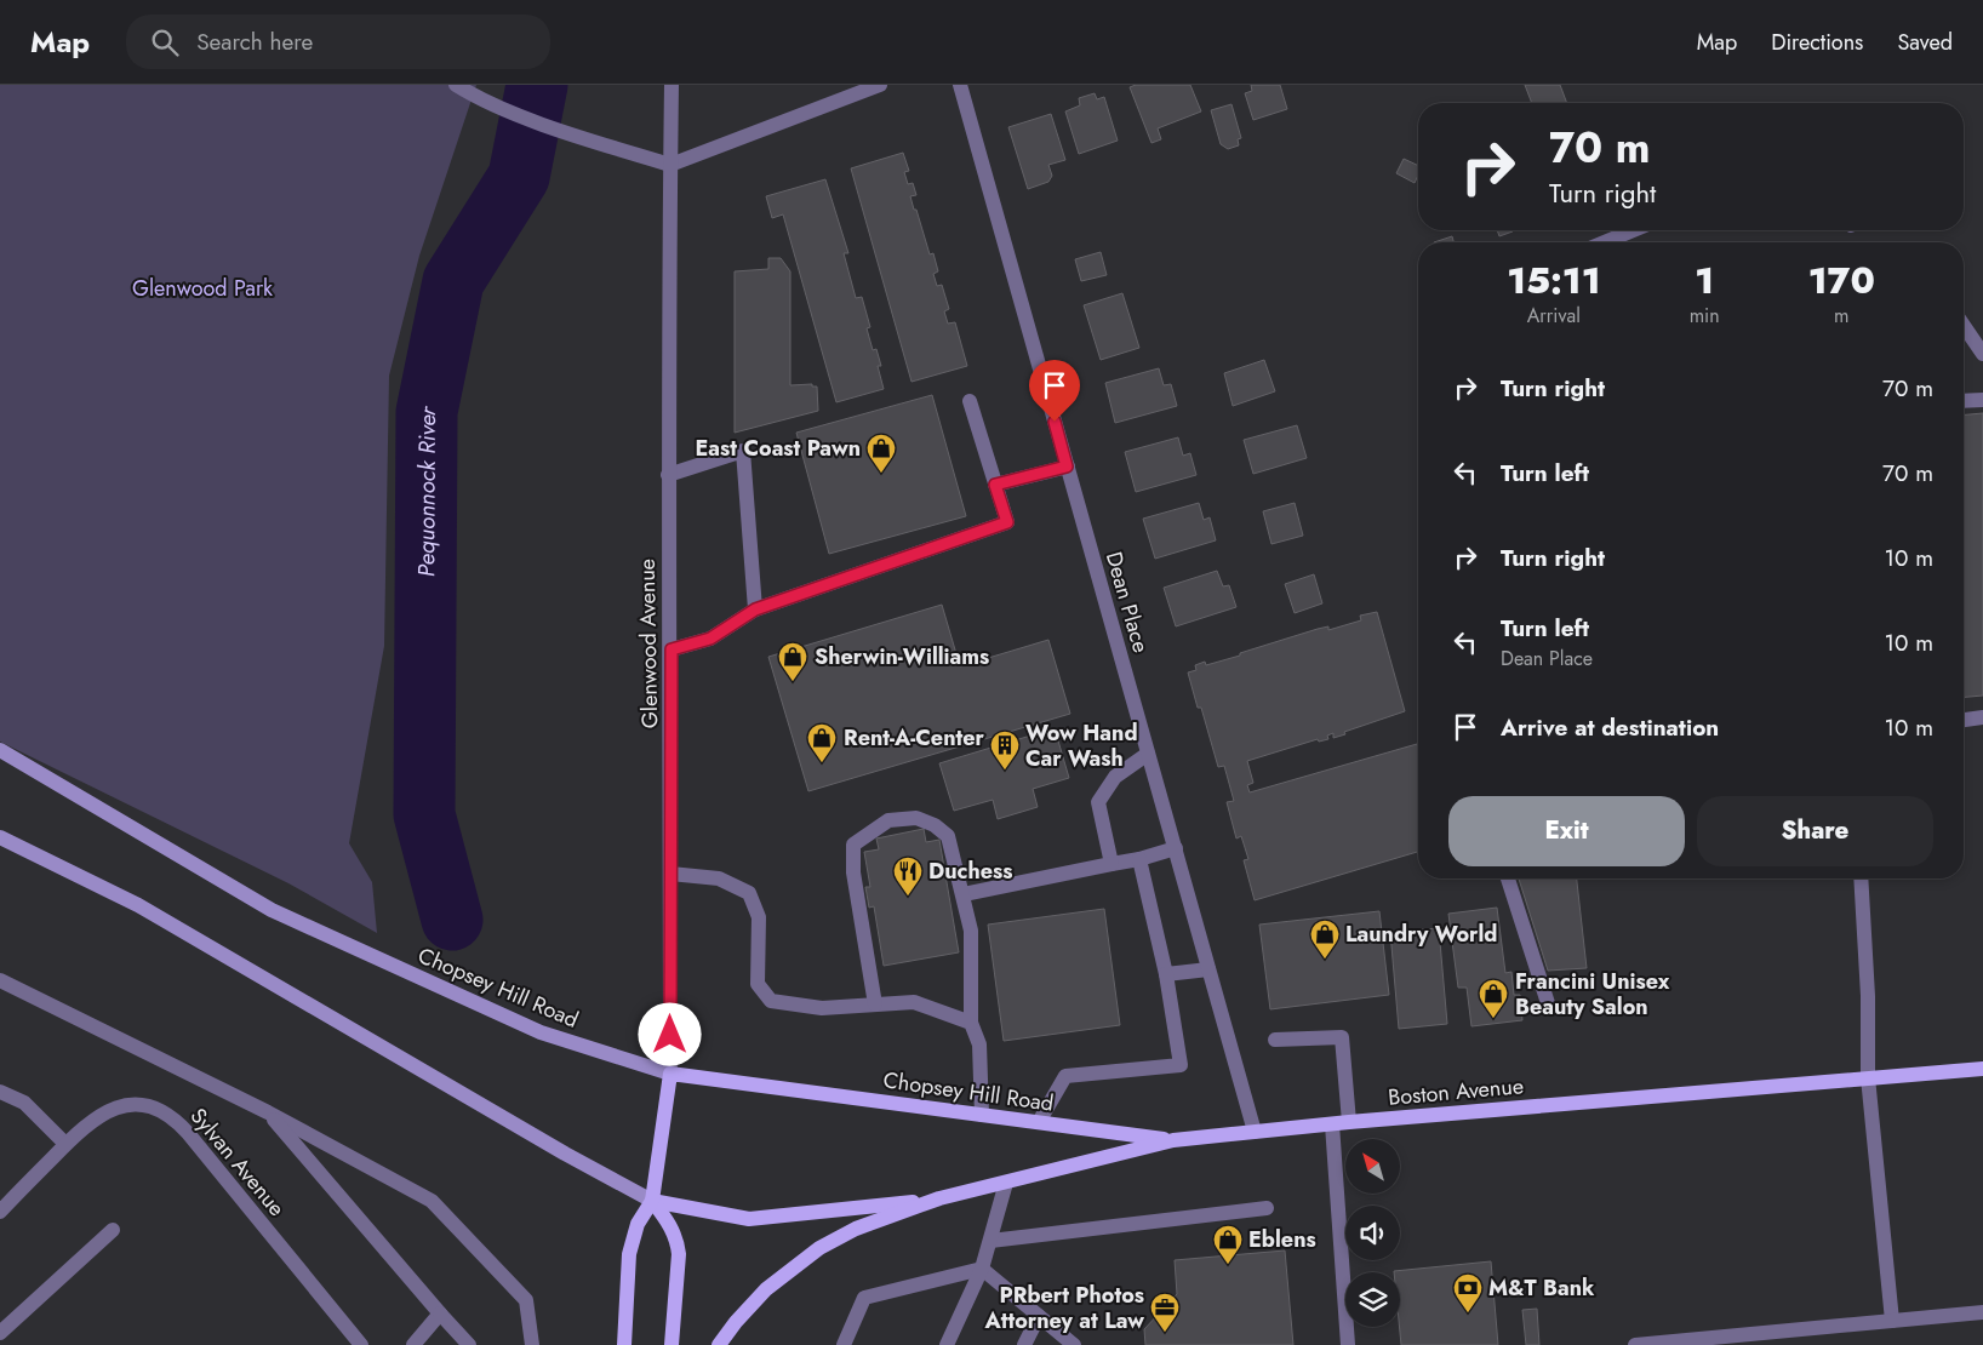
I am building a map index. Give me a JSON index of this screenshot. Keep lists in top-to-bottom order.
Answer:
{
  "streets": {
    "main road": ["Glenwood Avenue", "Chopsey Hill Road", "Boston Avenue"],
    "street": ["Dean Place", "Sylvan Avenue"]
  },
  "crossings": [
    ["Dean Place", "Boston Avenue"],
    ["Glenwood Avenue", "Chopsey Hill Road"],
    ["Chopsey Hill Road", "Boston Avenue"]
  ],
  "water": ["Pequonnock River"],
  "parks": ["Glenwood Park"],
  "places": {
    "shop": [
      "East Coast Pawn",
      "Sherwin-Williams",
      "Rent-A-Center",
      "Laundry World",
      "Francini Unisex Beauty Salon",
      "Eblens"
    ],
    "building": ["Wow Hand Car Wash"],
    "restaurant": ["Duchess"],
    "bank": ["M&T Bank"],
    "office": ["PRbert Photos Attorney at Law"]
  },
  "north": "top left",
  "page": {
    "header": "Map",
    "search": "Search here",
    "nav": ["Map", "Directions", "Saved"],
    "turn": ["70 m", "Turn right"],
    "eta": [
      "15:11",
      "Arrival",
      "1",
      "min",
      "170",
      "m"
    ],
    "list": [
      {
        "name": "Turn right",
        "value": "70 m"
      },
      {
        "name": "Turn left",
        "value": "70 m"
      },
      {
        "name": "Turn right",
        "value": "10 m"
      },
      {
        "name": "Turn left",
        "note": "Dean Place",
        "value": "10 m"
      },
      {
        "name": "Arrive at destination",
        "value": "10 m"
      }
    ],
    "buttons": ["Exit", "Share"]
  }
}
